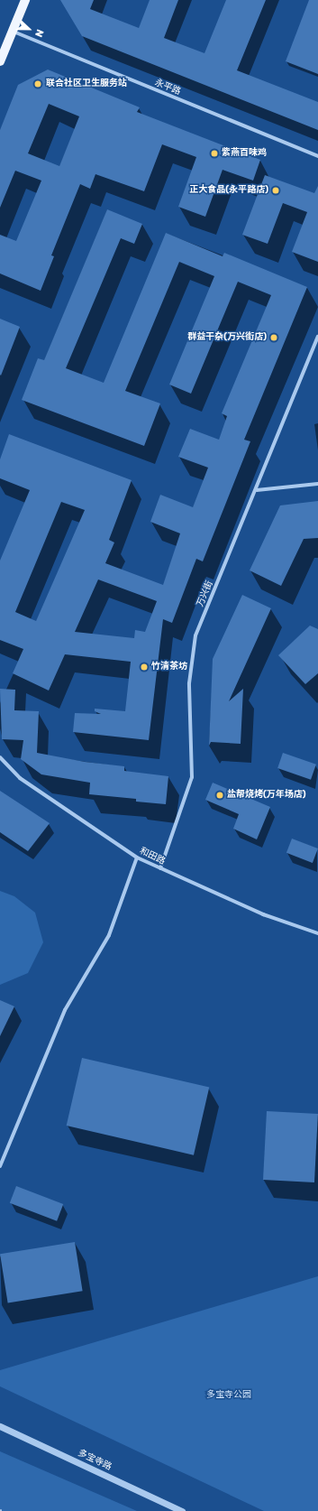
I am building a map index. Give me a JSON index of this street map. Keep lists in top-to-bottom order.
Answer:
{
  "streets": {
    "street": [
      "永平路",
      "万兴街",
      "和田路",
      "多宝寺路"
    ]
  },
  "crossings": [
    ["万兴街", "和田路"]
  ],
  "parks": ["多宝寺公园"],
  "places": [
    "联合社区卫生服务站",
    "紫燕百味鸡",
    "正大食品(永平路店)",
    "群益干杂(万兴街店)",
    "竹清茶坊",
    "盐帮烧烤(万年场店)"
  ],
  "north": "right"
}
